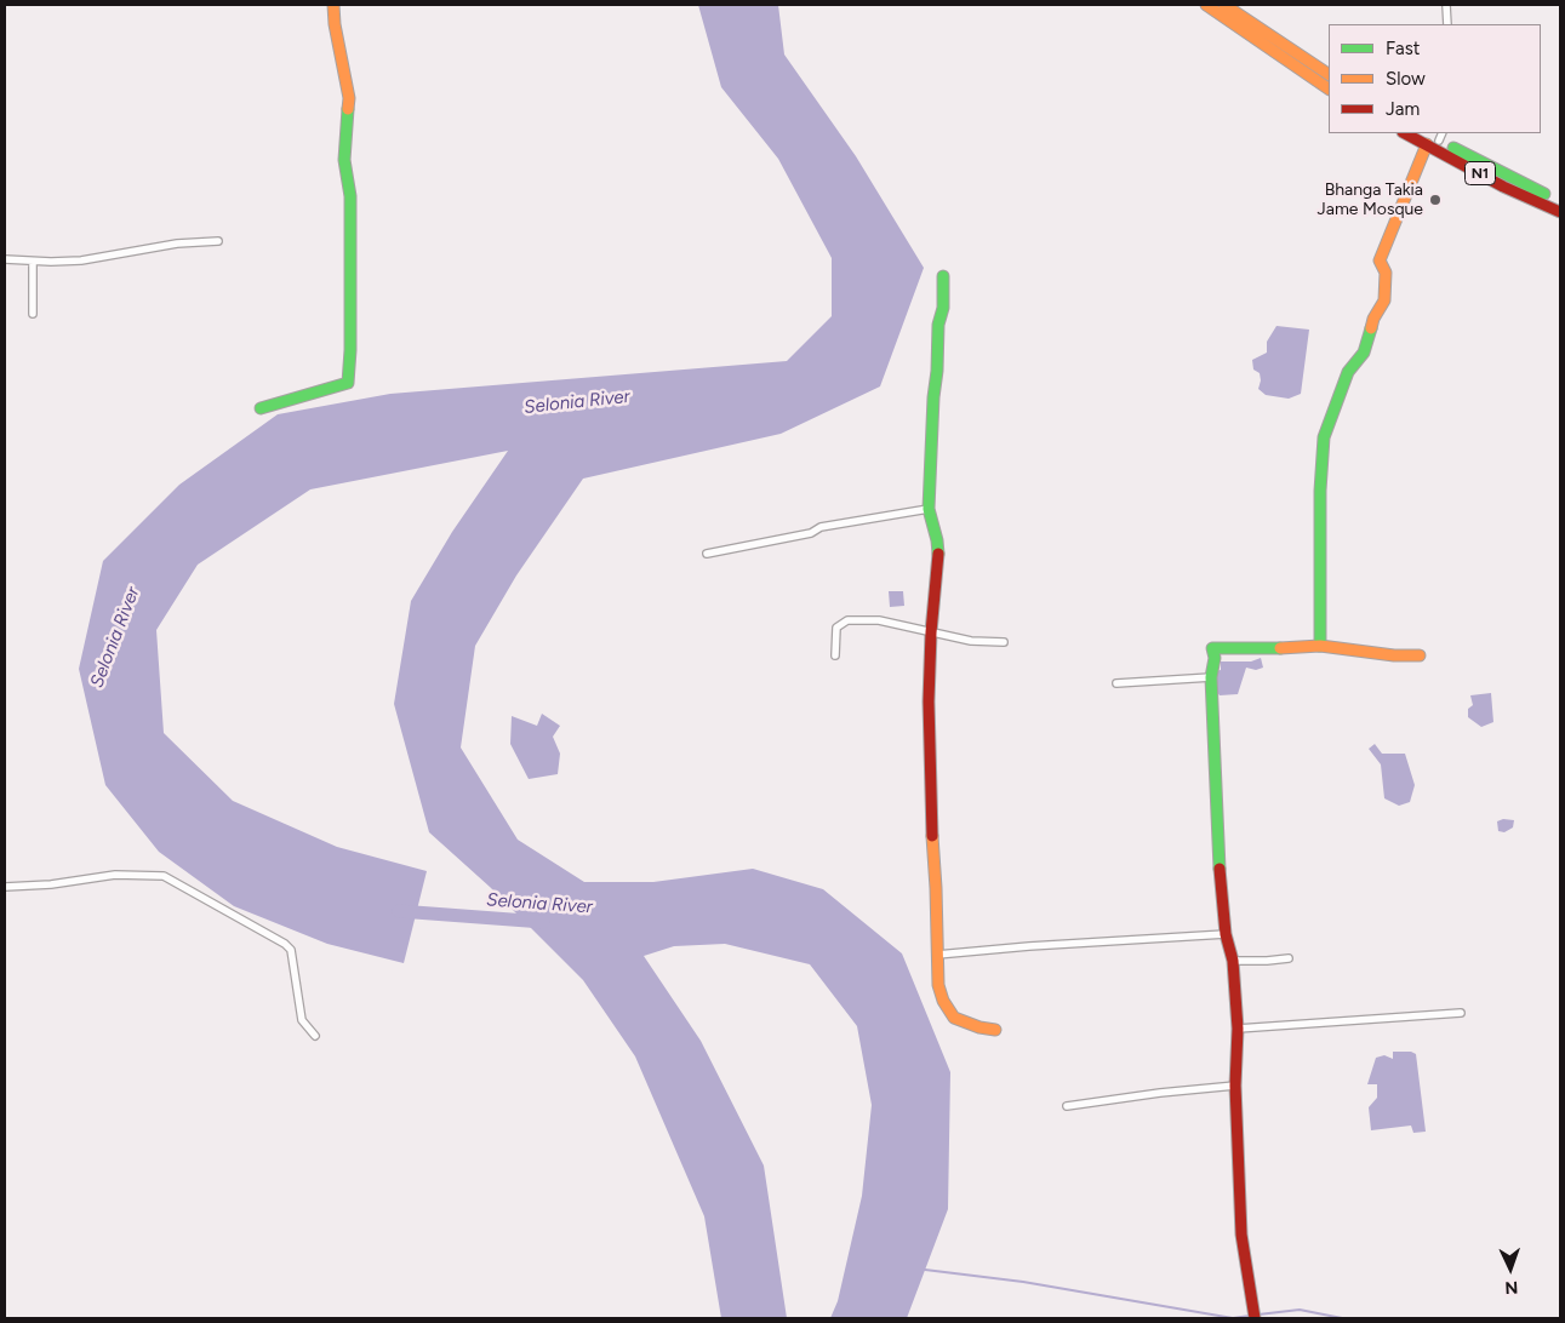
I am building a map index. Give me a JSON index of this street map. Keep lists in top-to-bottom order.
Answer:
{
  "streets": {
    "main road": ["N1"]
  },
  "water": ["Selonia River"],
  "places": ["Bhanga Takia Jame Mosque"],
  "legend": ["Fast", "Slow", "Jam"],
  "north": "bottom"
}
